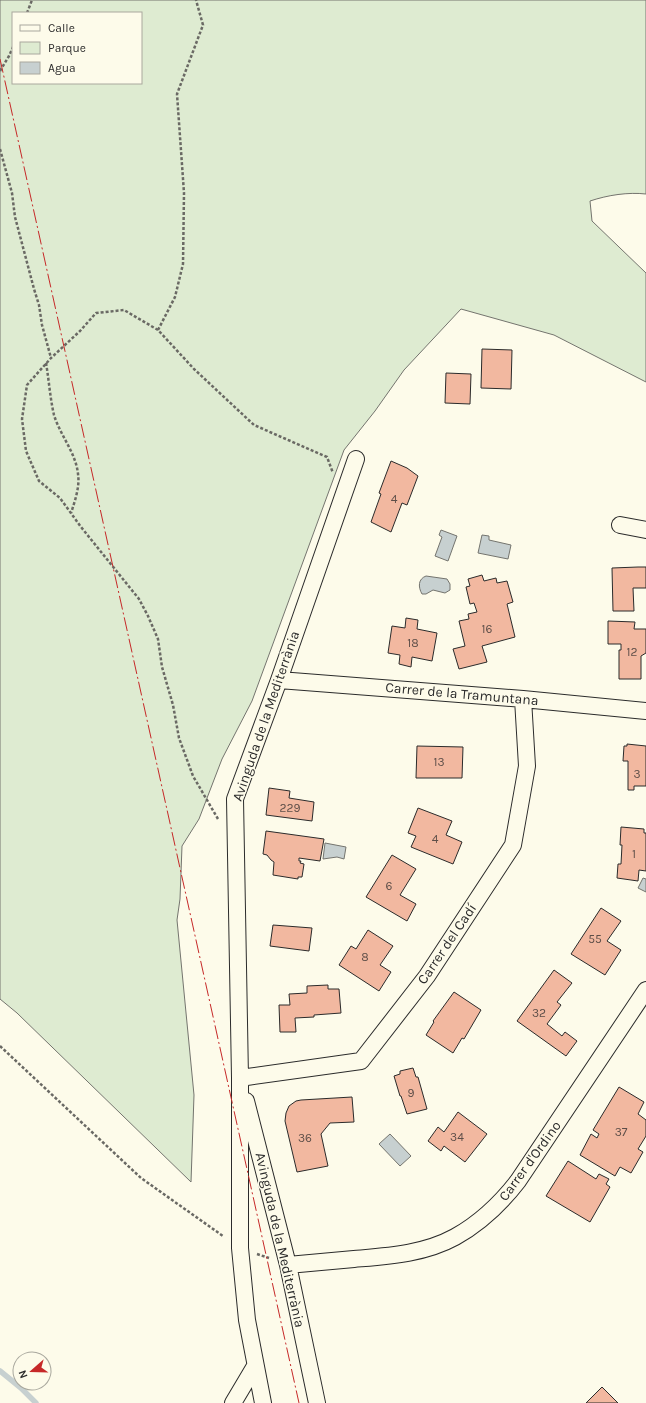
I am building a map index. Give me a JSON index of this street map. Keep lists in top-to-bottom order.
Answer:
{
  "streets": {
    "street": [
      "Carrer de la Tramuntana",
      "Avinguda de la Mediterrània",
      "Carrer del Cadí",
      "Carrer d'Ordino"
    ]
  },
  "crossings": [
    ["Carrer de la Tramuntana", "Avinguda de la Mediterrània"],
    ["Carrer de la Tramuntana", "Carrer del Cadí"],
    ["Avinguda de la Mediterrània", "Carrer del Cadí"],
    ["Avinguda de la Mediterrània", "Carrer d'Ordino"]
  ],
  "house_numbers": [
    "4",
    "16",
    "18",
    "12",
    "13",
    "3",
    "229",
    "4",
    "1",
    "6",
    "55",
    "8",
    "32",
    "9",
    "37",
    "34",
    "36"
  ],
  "legend": ["Calle", "Parque", "Agua"],
  "north": "left"
}
